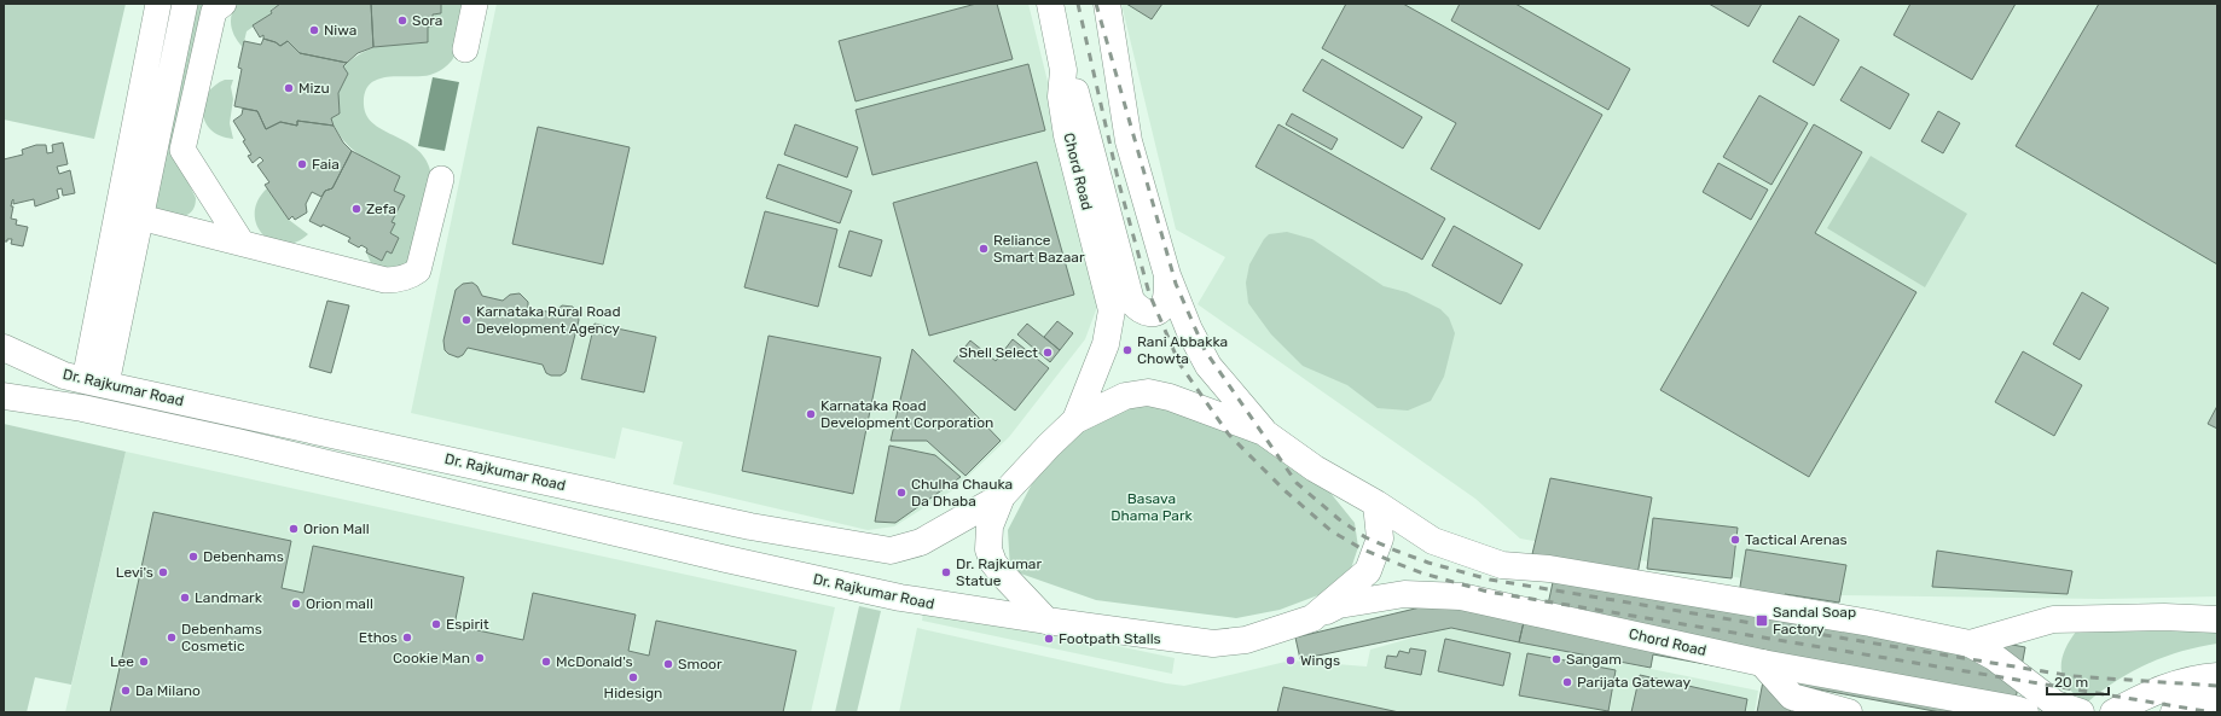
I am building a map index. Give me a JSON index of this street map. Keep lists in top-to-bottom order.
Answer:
{
  "streets": {
    "main road": ["Chord Road", "Dr. Rajkumar Road"]
  },
  "crossings": [
    ["Chord Road", "Dr. Rajkumar Road"]
  ],
  "parks": ["Basava Dhama Park"],
  "places": {
    "other": [
      "Sora",
      "Niwa",
      "Mizu",
      "Faia",
      "Zefa",
      "Reliance Smart Bazaar",
      "Karnataka Rural Road Development Agency",
      "Rani Abbakka Chowta",
      "Shell Select",
      "Karnataka Road Development Corporation",
      "Chulha Chauka Da Dhaba",
      "Orion Mall",
      "Tactical Arenas",
      "Debenhams",
      "Levi's",
      "Dr. Rajkumar Statue",
      "Landmark",
      "Orion mall",
      "Espirit",
      "Debenhams Cosmetic",
      "Ethos",
      "Footpath Stalls",
      "Cookie Man",
      "Sangam",
      "Wings",
      "Lee",
      "McDonald's",
      "Smoor",
      "Hidesign",
      "Parijata Gateway",
      "Da Milano"
    ],
    "transit": ["Sandal Soap Factory"]
  },
  "scale_bar": "20 m"
}
